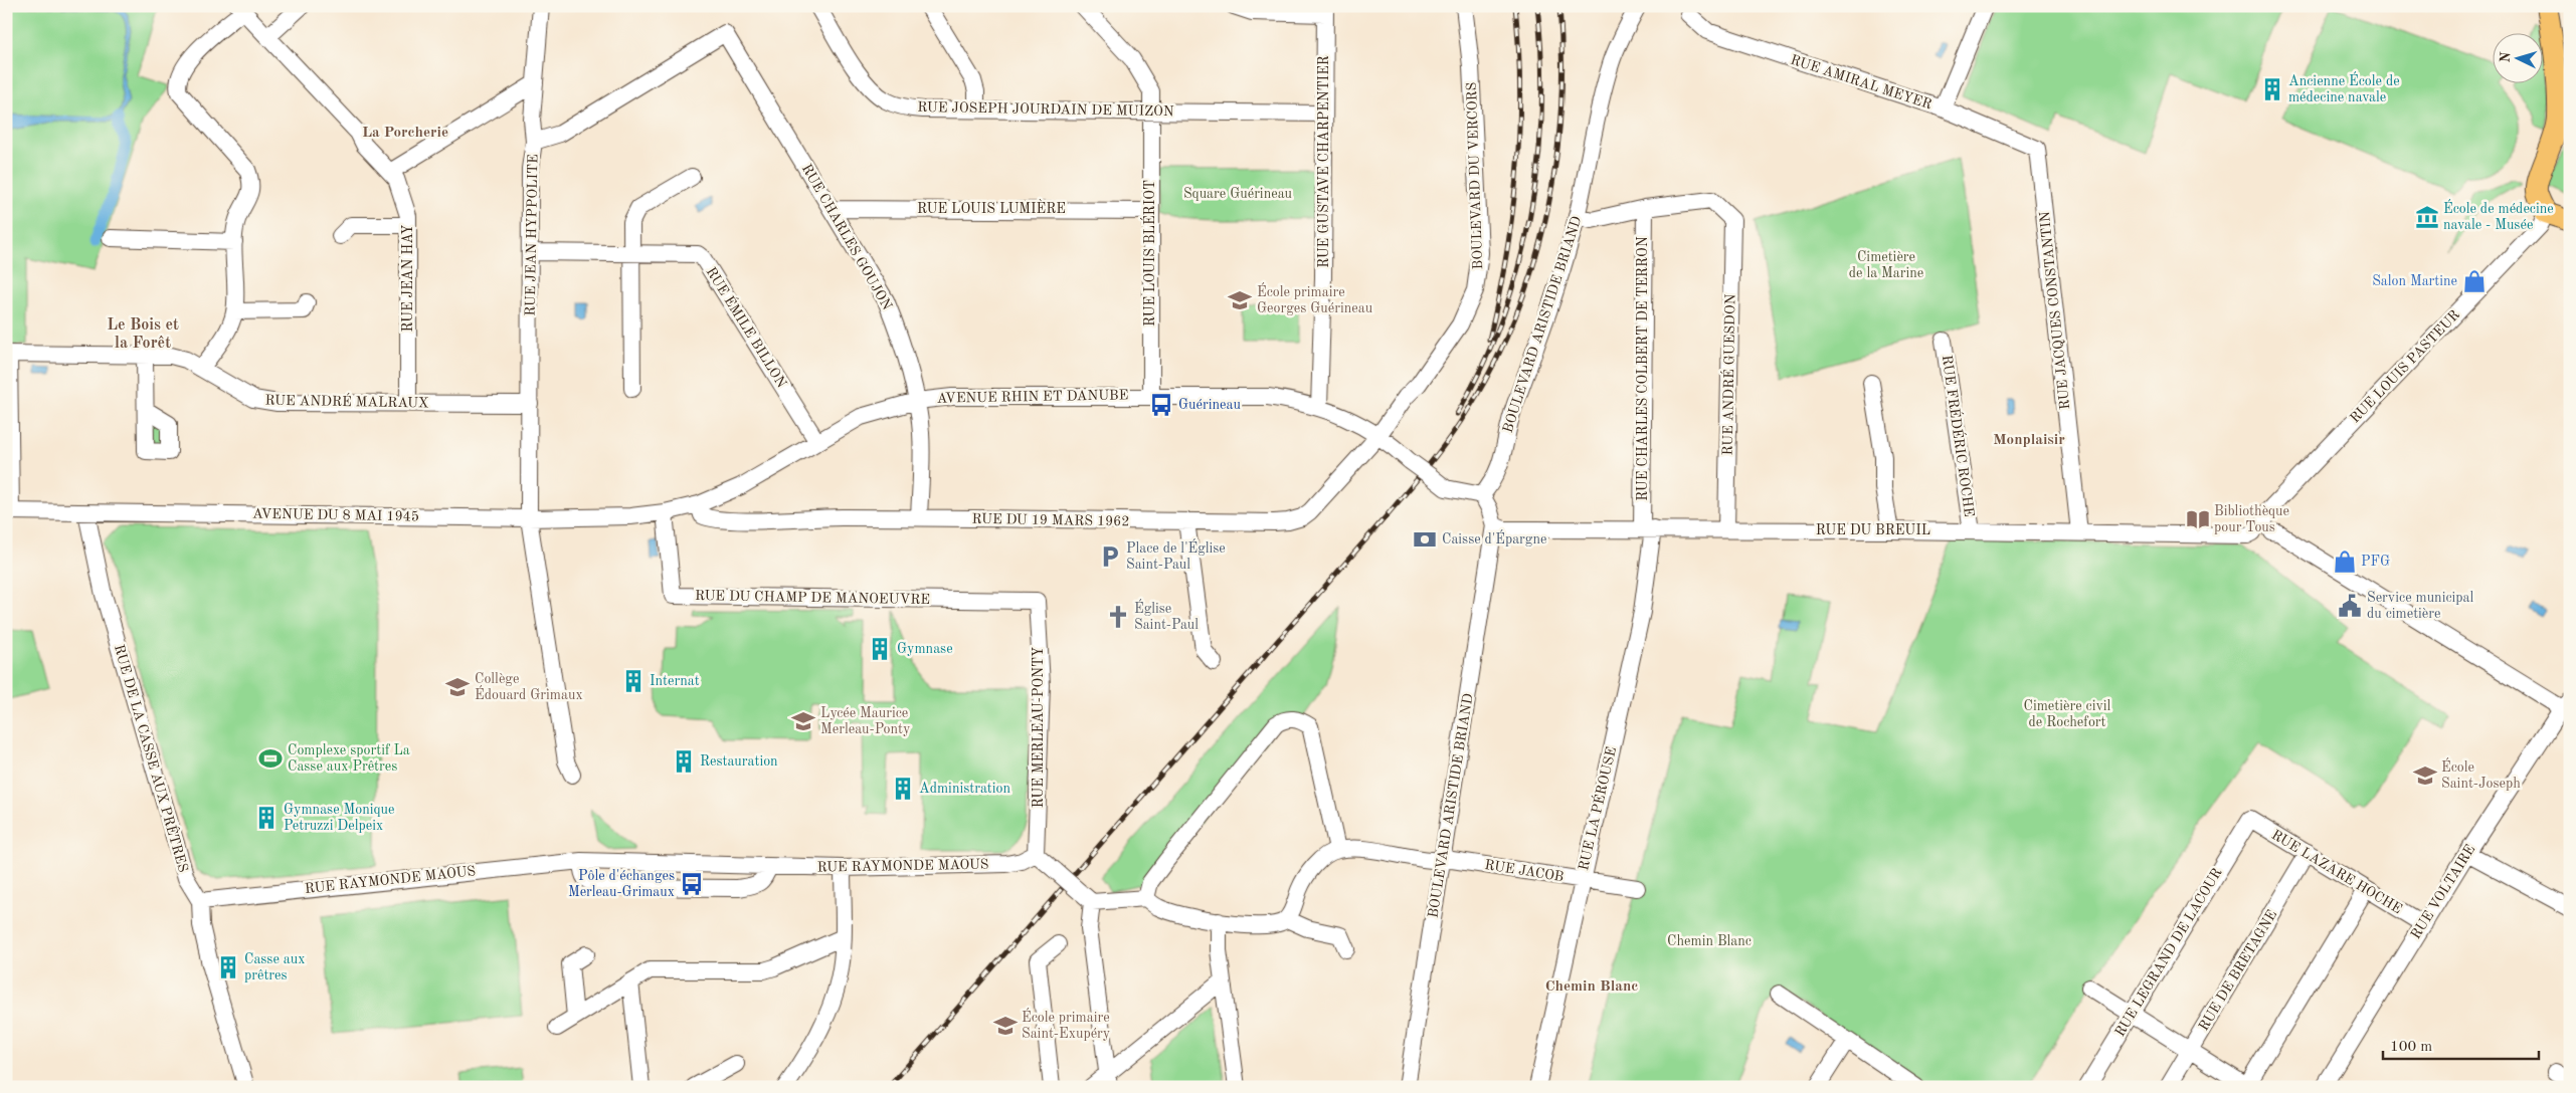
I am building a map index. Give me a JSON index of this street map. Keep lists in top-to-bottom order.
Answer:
{
  "streets": {
    "street": [
      "RUE AMIRAL MEYER",
      "RUE JOSEPH JOURDAIN DE MUIZON",
      "RUE GUSTAVE CHARPENTIER",
      "BOULEVARD DU VERCORS",
      "RUE LOUIS LUMIÈRE",
      "RUE JEAN HYPPOLITE",
      "RUE CHARLES GOUJON",
      "RUE LOUIS BLÉRIOT",
      "RUE JEAN HAY",
      "RUE JACQUES CONSTANTIN",
      "BOULEVARD ARISTIDE BRIAND",
      "RUE ÉMILE BILLON",
      "RUE LOUIS PASTEUR",
      "RUE CHARLES COLBERT DE TERRON",
      "RUE ANDRÉ GUESDON",
      "AVENUE RHIN ET DANUBE",
      "RUE ANDRÉ MALRAUX",
      "RUE FRÉDÉRIC ROCHE",
      "AVENUE DU 8 MAI 1945",
      "RUE DU 19 MARS 1962",
      "RUE DU BREUIL",
      "RUE DU CHAMP DE MANOEUVRE",
      "RUE MERLEAU-PONTY",
      "RUE DE LA CASSE AUX PRÊTRES",
      "RUE LA PÉROUSE",
      "RUE RAYMONDE MAOUS",
      "RUE JACOB",
      "RUE LAZARE HOCHE",
      "RUE VOLTAIRE",
      "RUE LEGRAND DE LACOUR",
      "RUE DE BRETAGNE"
    ]
  },
  "crossings": [
    ["RUE AMIRAL MEYER", "RUE JACQUES CONSTANTIN"],
    ["RUE JOSEPH JOURDAIN DE MUIZON", "RUE GUSTAVE CHARPENTIER"],
    ["RUE JOSEPH JOURDAIN DE MUIZON", "RUE LOUIS BLÉRIOT"],
    ["RUE GUSTAVE CHARPENTIER", "AVENUE RHIN ET DANUBE"],
    ["BOULEVARD DU VERCORS", "AVENUE RHIN ET DANUBE"],
    ["BOULEVARD DU VERCORS", "RUE DU 19 MARS 1962"],
    ["RUE LOUIS LUMIÈRE", "RUE CHARLES GOUJON"],
    ["RUE LOUIS LUMIÈRE", "RUE LOUIS BLÉRIOT"],
    ["RUE JEAN HYPPOLITE", "RUE CHARLES GOUJON"],
    ["RUE JEAN HYPPOLITE", "RUE ÉMILE BILLON"],
    ["RUE JEAN HYPPOLITE", "RUE ANDRÉ MALRAUX"],
    ["RUE JEAN HYPPOLITE", "AVENUE DU 8 MAI 1945"],
    ["RUE CHARLES GOUJON", "AVENUE RHIN ET DANUBE"],
    ["RUE CHARLES GOUJON", "RUE DU 19 MARS 1962"],
    ["RUE LOUIS BLÉRIOT", "AVENUE RHIN ET DANUBE"],
    ["RUE JEAN HAY", "RUE ANDRÉ MALRAUX"],
    ["RUE JACQUES CONSTANTIN", "RUE DU BREUIL"],
    ["BOULEVARD ARISTIDE BRIAND", "AVENUE RHIN ET DANUBE"],
    ["BOULEVARD ARISTIDE BRIAND", "RUE DU BREUIL"],
    ["BOULEVARD ARISTIDE BRIAND", "RUE JACOB"],
    ["RUE ÉMILE BILLON", "AVENUE RHIN ET DANUBE"],
    ["RUE LOUIS PASTEUR", "RUE DU BREUIL"],
    ["RUE CHARLES COLBERT DE TERRON", "RUE ANDRÉ GUESDON"],
    ["RUE CHARLES COLBERT DE TERRON", "RUE DU BREUIL"],
    ["RUE CHARLES COLBERT DE TERRON", "RUE LA PÉROUSE"],
    ["RUE ANDRÉ GUESDON", "RUE DU BREUIL"],
    ["AVENUE RHIN ET DANUBE", "AVENUE DU 8 MAI 1945"],
    ["AVENUE RHIN ET DANUBE", "RUE DU 19 MARS 1962"],
    ["AVENUE RHIN ET DANUBE", "RUE DU CHAMP DE MANOEUVRE"],
    ["RUE FRÉDÉRIC ROCHE", "RUE DU BREUIL"],
    ["AVENUE DU 8 MAI 1945", "RUE DU CHAMP DE MANOEUVRE"],
    ["AVENUE DU 8 MAI 1945", "RUE DE LA CASSE AUX PRÊTRES"],
    ["RUE DU BREUIL", "RUE LA PÉROUSE"],
    ["RUE DU CHAMP DE MANOEUVRE", "RUE MERLEAU-PONTY"],
    ["RUE MERLEAU-PONTY", "RUE RAYMONDE MAOUS"],
    ["RUE DE LA CASSE AUX PRÊTRES", "RUE RAYMONDE MAOUS"],
    ["RUE LA PÉROUSE", "RUE JACOB"],
    ["RUE LAZARE HOCHE", "RUE VOLTAIRE"],
    ["RUE LAZARE HOCHE", "RUE LEGRAND DE LACOUR"],
    ["RUE LAZARE HOCHE", "RUE DE BRETAGNE"]
  ],
  "districts": [
    "La Porcherie",
    "Le Bois et la Forêt",
    "Monplaisir",
    "Chemin Blanc"
  ],
  "parks": [
    "Square Guérineau",
    "Cimetière de la Marine",
    "Cimetière civil de Rochefort",
    "Chemin Blanc"
  ],
  "places": {
    "building": [
      "Ancienne École de médecine navale",
      "Gymnase",
      "Internat",
      "Restauration",
      "Administration",
      "Gymnase Monique Petruzzi Delpeix",
      "Casse aux prêtres"
    ],
    "museum": ["École de médecine navale - Musée"],
    "shop": ["Salon Martine", "PFG"],
    "school or university": [
      "École primaire Georges Guérineau",
      "Collège Édouard Grimaux",
      "Lycée Maurice Merleau-Ponty",
      "École Saint-Joseph",
      "École primaire Saint-Exupéry"
    ],
    "bus stop": ["Guérineau", "Pôle d'échanges Merleau-Grimaux"],
    "library": ["Bibliothèque pour Tous"],
    "bank": ["Caisse d'Épargne"],
    "parking": ["Place de l'Église Saint-Paul"],
    "public building": ["Service municipal du cimetière"],
    "church": ["Église Saint-Paul"],
    "sports": ["Complexe sportif La Casse aux Prêtres"]
  },
  "scale_bar": "100 m",
  "north": "left"
}
